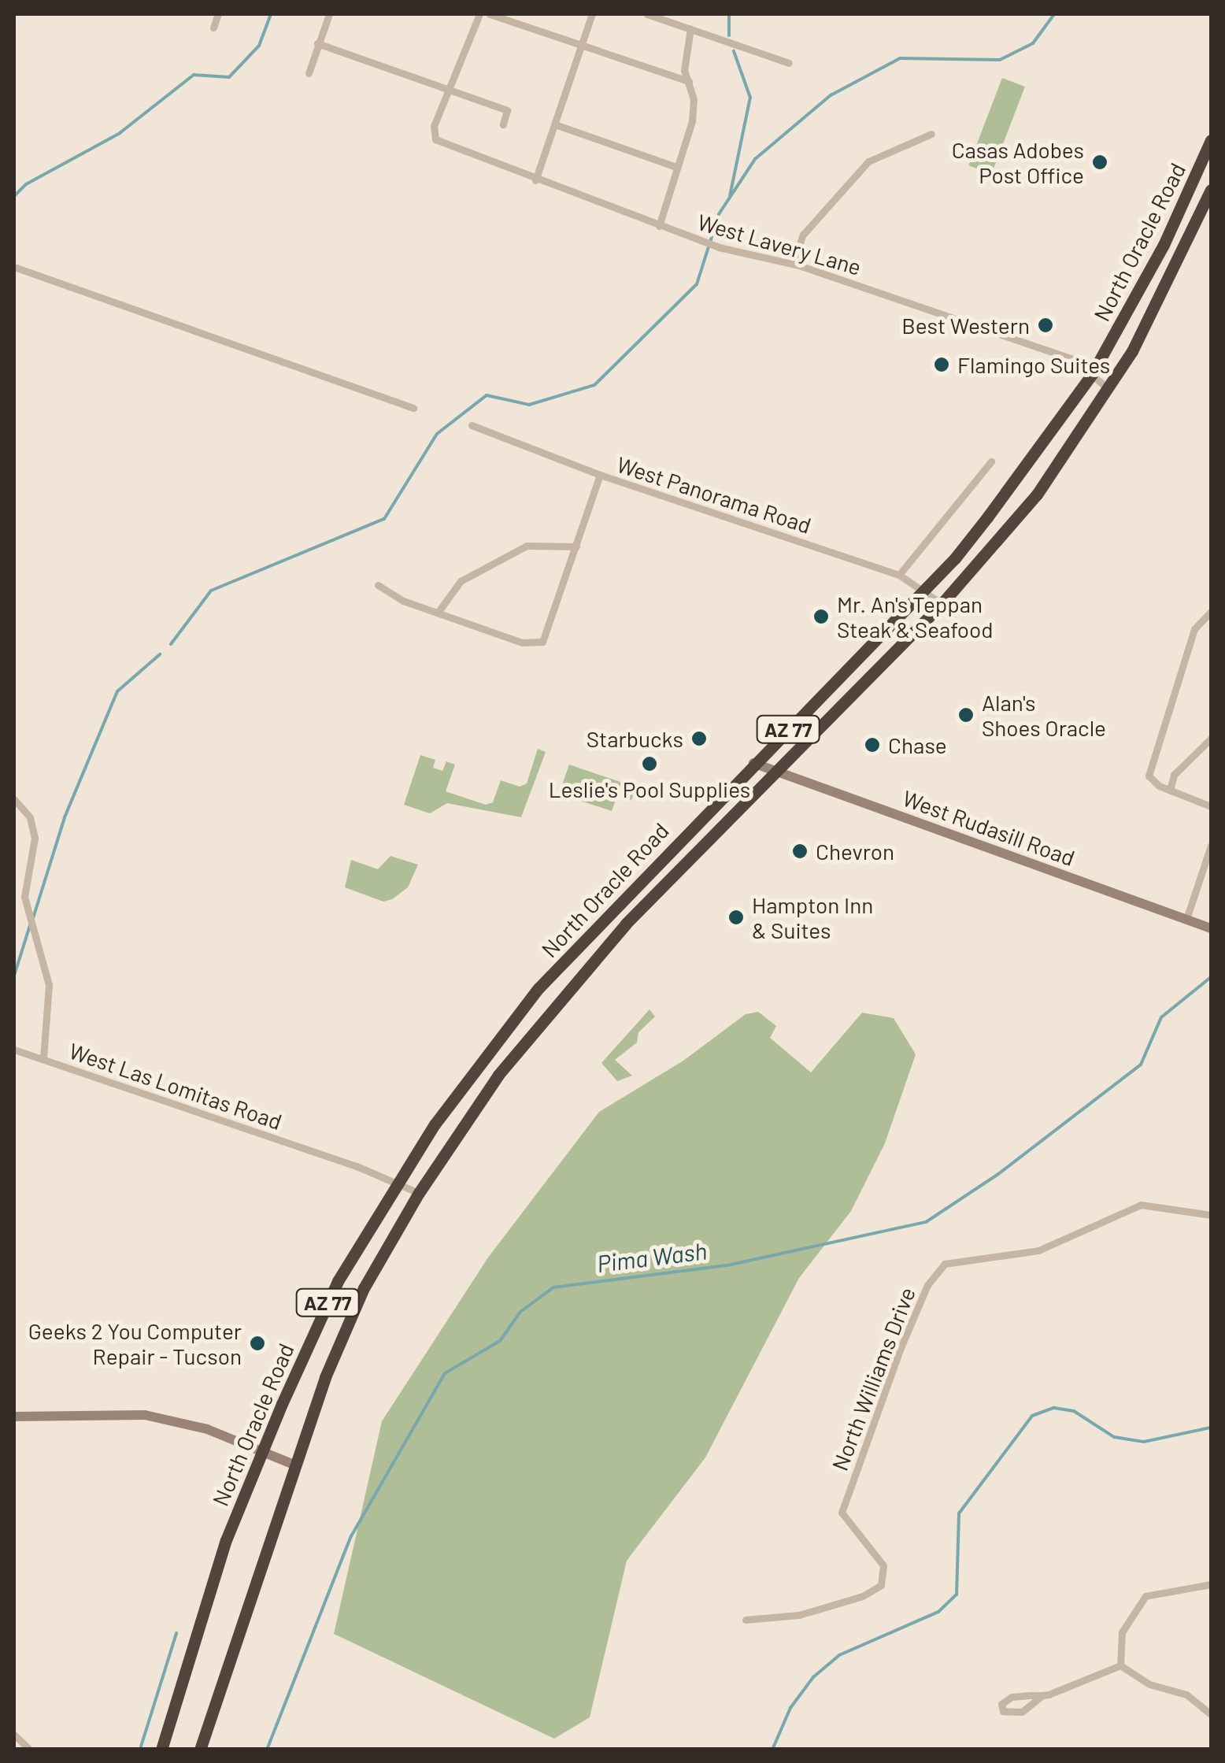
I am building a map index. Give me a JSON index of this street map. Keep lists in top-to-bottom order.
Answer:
{
  "streets": {
    "highway": ["North Oracle Road", "AZ 77"],
    "street": [
      "West Lavery Lane",
      "West Panorama Road",
      "West Rudasill Road",
      "West Las Lomitas Road",
      "North Williams Drive"
    ]
  },
  "crossings": [
    ["North Oracle Road", "West Lavery Lane"],
    ["North Oracle Road", "West Panorama Road"],
    ["North Oracle Road", "West Rudasill Road"],
    ["North Oracle Road", "West Las Lomitas Road"]
  ],
  "water": ["Pima Wash"],
  "places": [
    "Casas Adobes Post Office",
    "Best Western",
    "Flamingo Suites",
    "Mr. An's Teppan Steak & Seafood",
    "Alan's Shoes Oracle",
    "Starbucks",
    "Chase",
    "Leslie's Pool Supplies",
    "Chevron",
    "Hampton Inn & Suites",
    "Geeks 2 You Computer Repair - Tucson"
  ]
}
